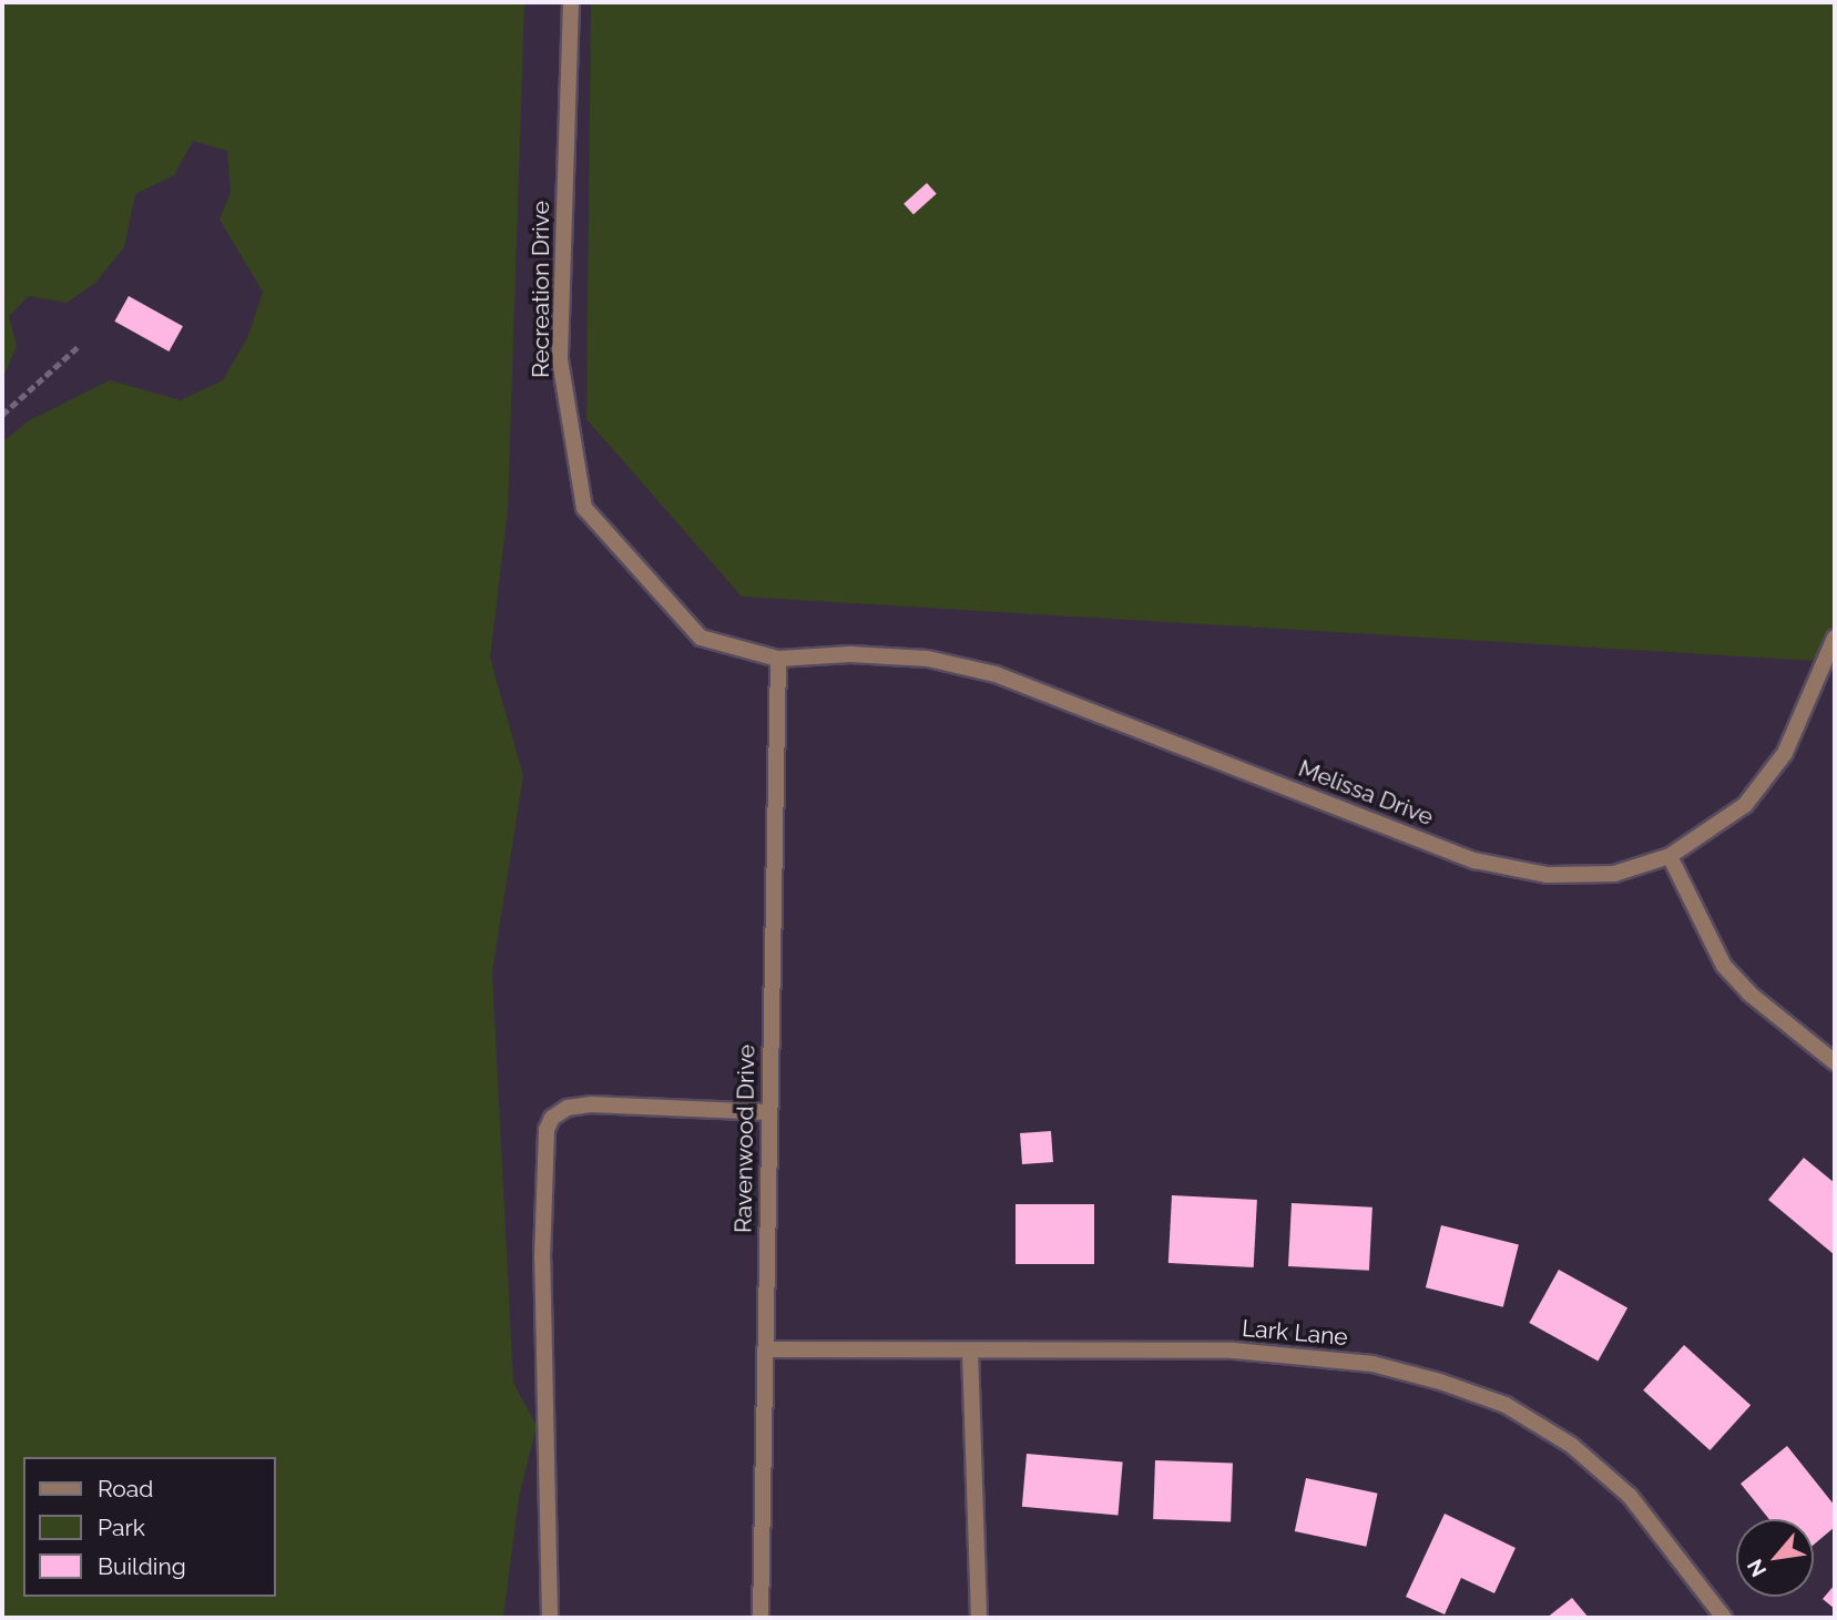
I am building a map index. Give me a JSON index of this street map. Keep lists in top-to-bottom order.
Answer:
{
  "streets": {
    "street": [
      "Recreation Drive",
      "Melissa Drive",
      "Ravenwood Drive",
      "Lark Lane"
    ]
  },
  "crossings": [
    ["Recreation Drive", "Melissa Drive"],
    ["Recreation Drive", "Ravenwood Drive"],
    ["Melissa Drive", "Ravenwood Drive"],
    ["Ravenwood Drive", "Lark Lane"]
  ],
  "legend": ["Road", "Park", "Building"],
  "north": "bottom left"
}
